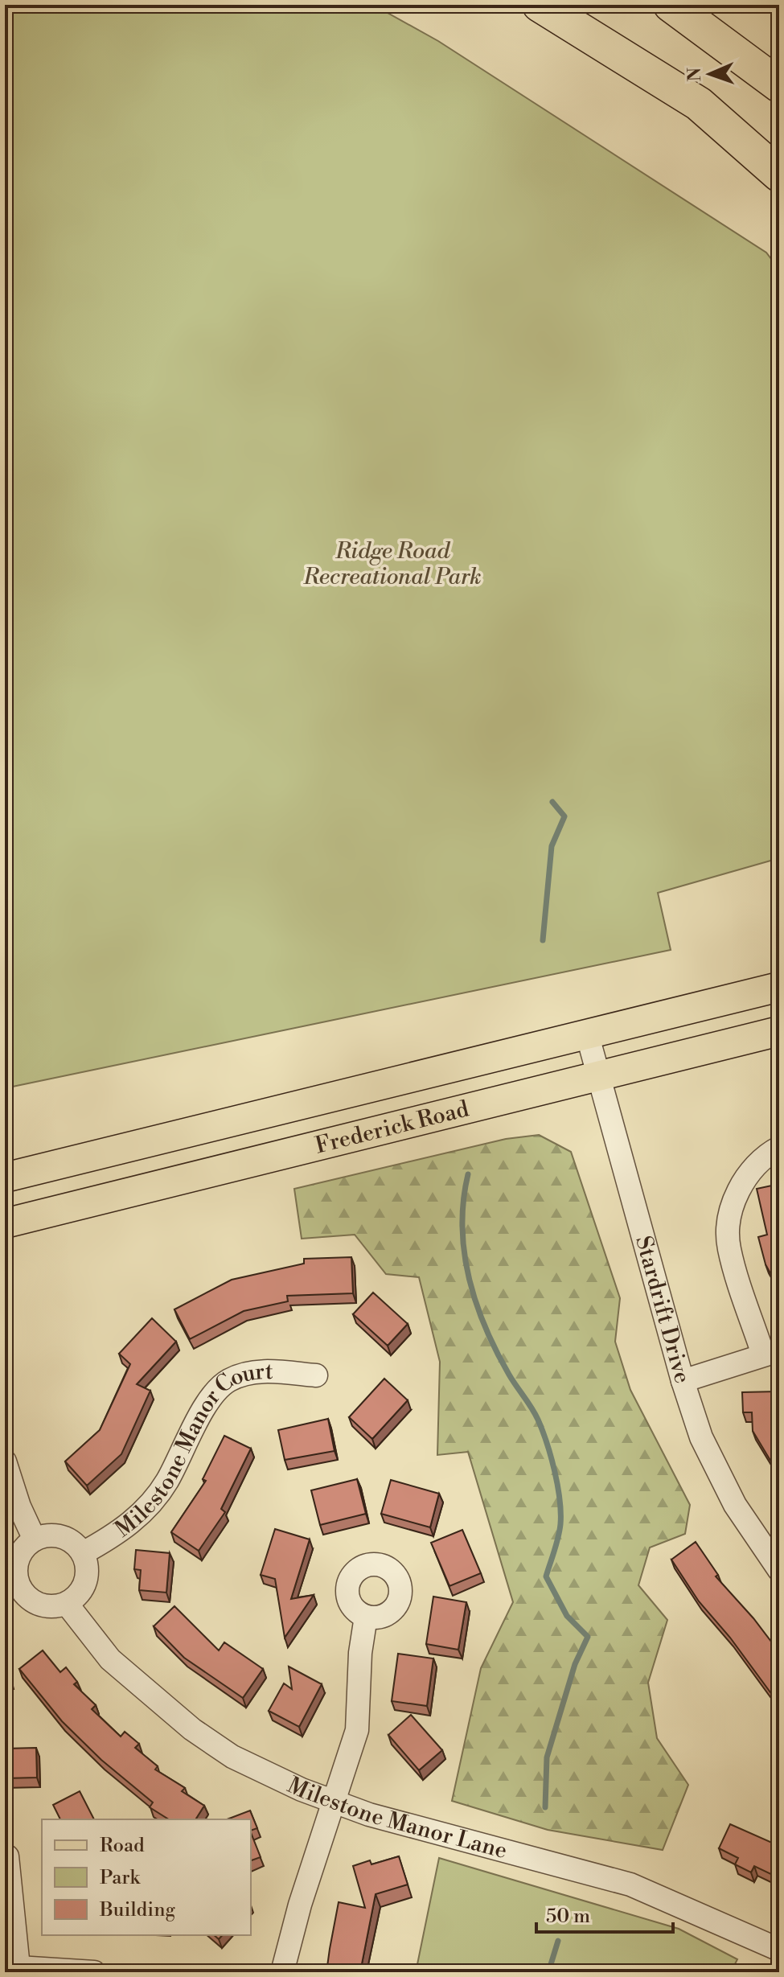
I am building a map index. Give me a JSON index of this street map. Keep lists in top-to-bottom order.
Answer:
{
  "streets": {
    "main road": ["Frederick Road"],
    "street": ["Stardrift Drive", "Milestone Manor Court", "Milestone Manor Lane"]
  },
  "crossings": [
    ["Frederick Road", "Stardrift Drive"],
    ["Milestone Manor Court", "Milestone Manor Lane"]
  ],
  "parks": ["Ridge Road Recreational Park"],
  "legend": ["Road", "Park", "Building"],
  "scale_bar": "50 m",
  "north": "left"
}
